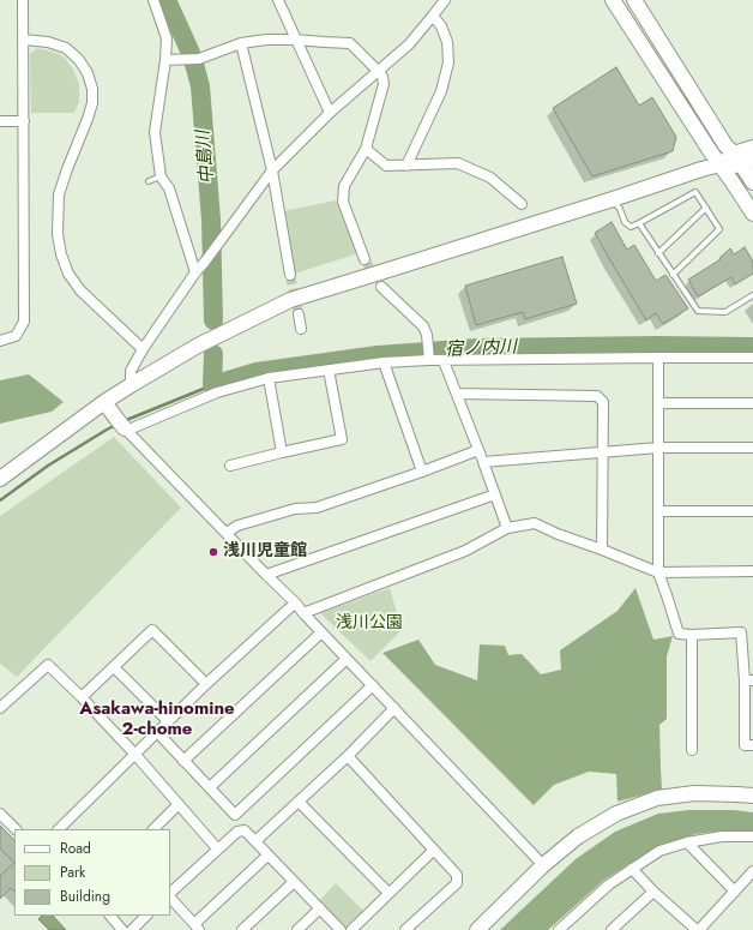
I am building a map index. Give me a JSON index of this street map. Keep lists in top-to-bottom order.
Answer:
{
  "districts": ["Asakawa-hinomine 2-chome"],
  "water": ["中島川", "宿ノ内川"],
  "parks": ["浅川公園"],
  "places": ["浅川児童館"],
  "legend": ["Road", "Park", "Building"]
}
